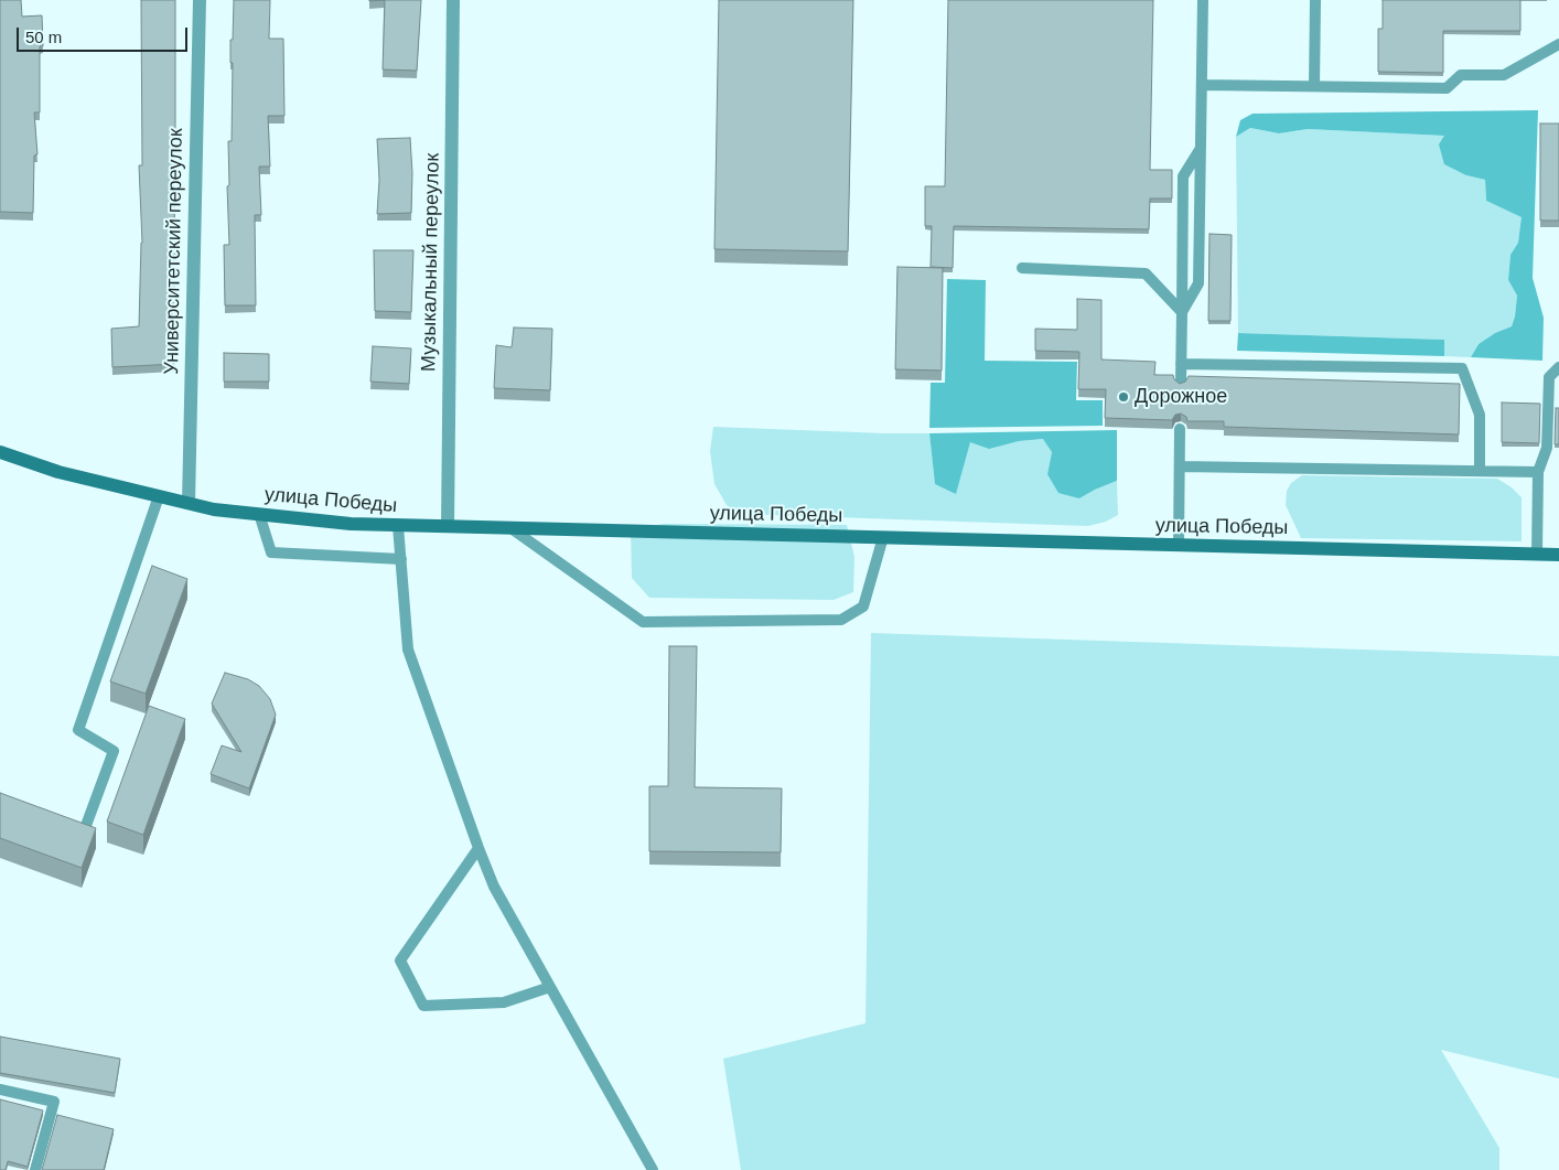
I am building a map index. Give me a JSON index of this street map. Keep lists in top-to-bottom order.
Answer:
{
  "streets": {
    "main road": ["улица Победы"],
    "street": ["Университетский переулок", "Музыкальный переулок"]
  },
  "crossings": [
    ["Университетский переулок", "улица Победы"],
    ["Музыкальный переулок", "улица Победы"]
  ],
  "places": ["Дорожное"],
  "scale_bar": "50 m"
}
